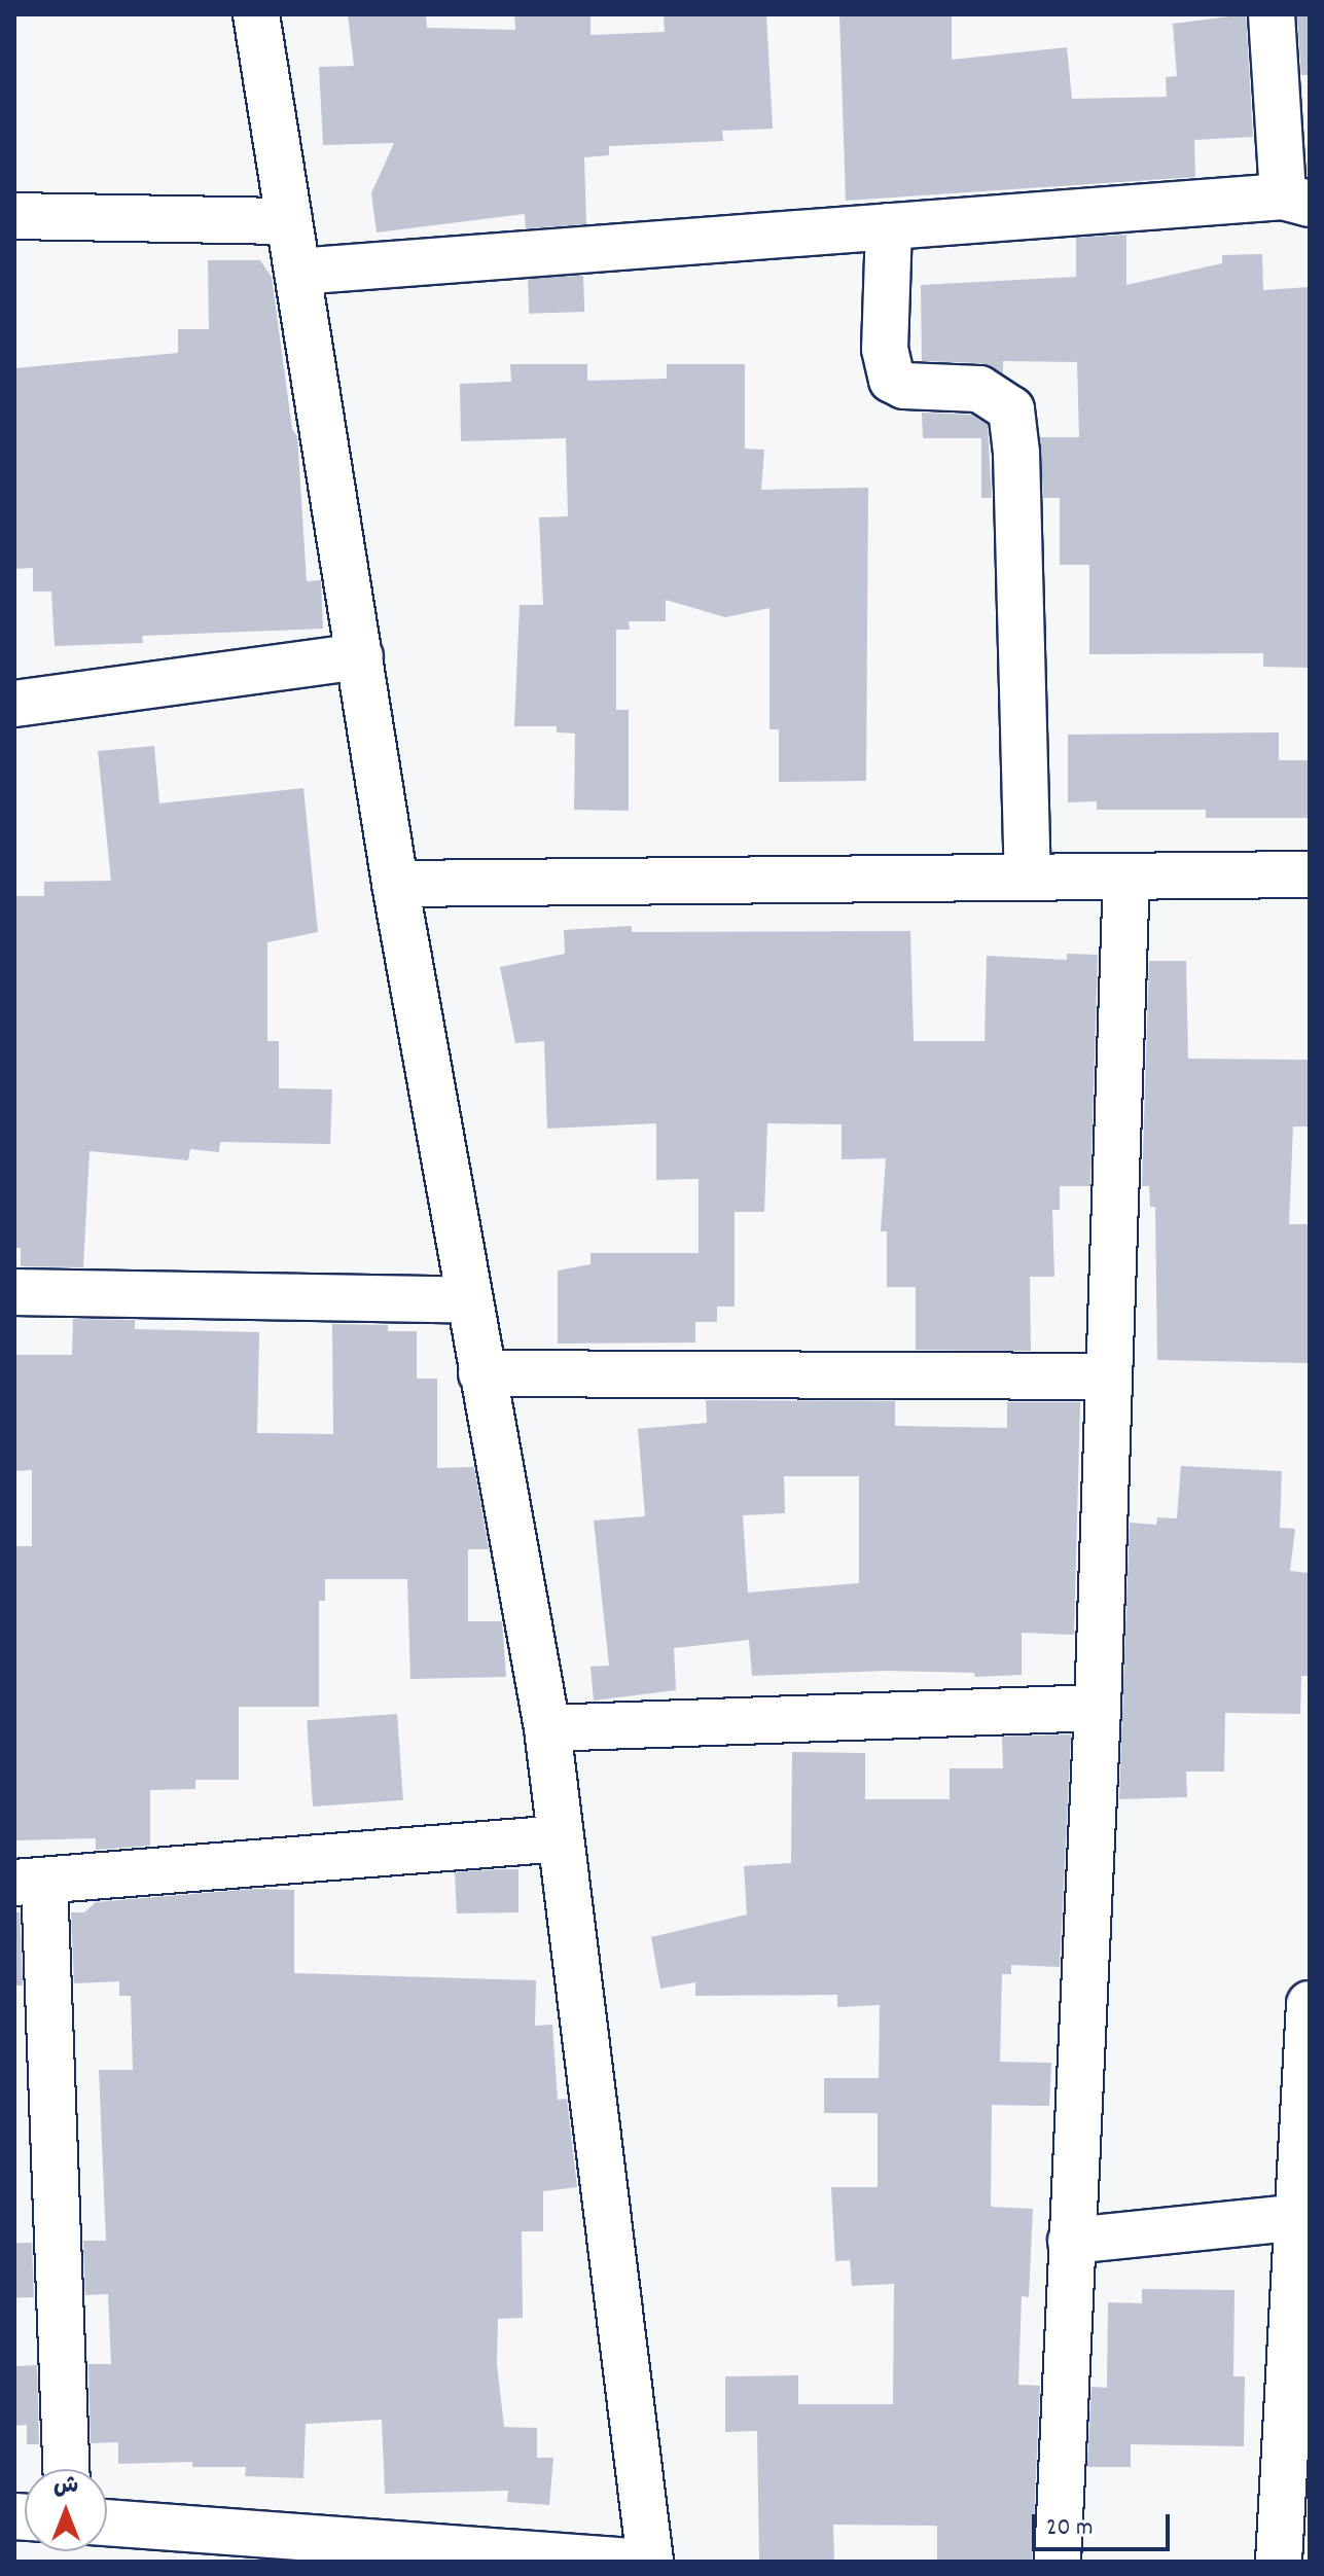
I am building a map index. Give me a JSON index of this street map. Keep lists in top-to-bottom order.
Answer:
{
  "scale_bar": "20 m",
  "north": "top"
}
